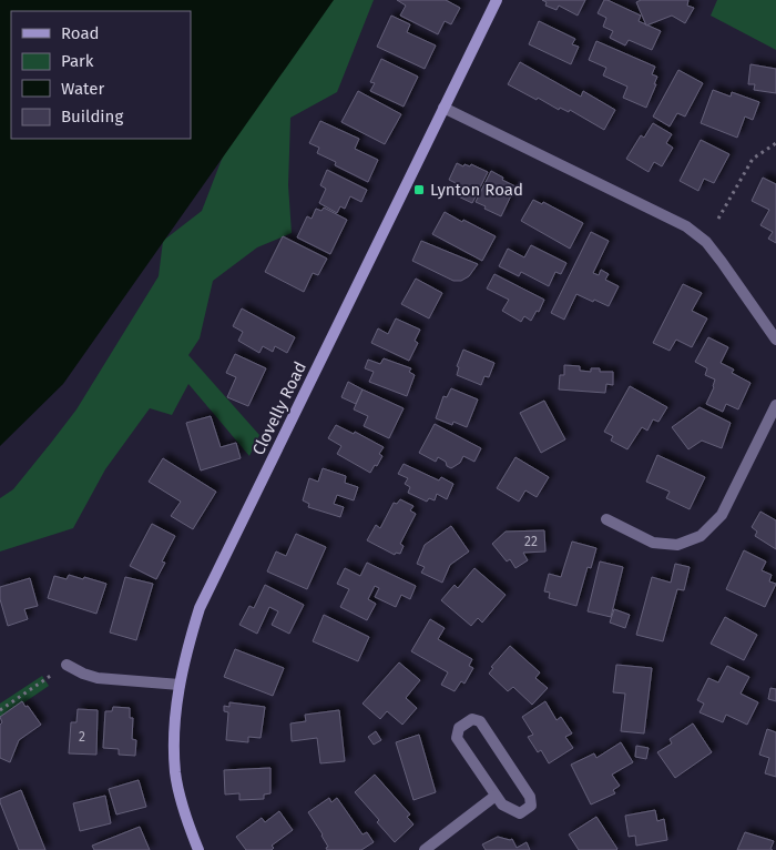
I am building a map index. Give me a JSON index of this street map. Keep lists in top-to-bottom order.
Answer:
{
  "streets": {
    "main road": ["Clovelly Road"]
  },
  "places": {
    "transit": ["Lynton Road"]
  },
  "house_numbers": ["22", "2"],
  "legend": [
    "Road",
    "Park",
    "Water",
    "Building"
  ]
}
